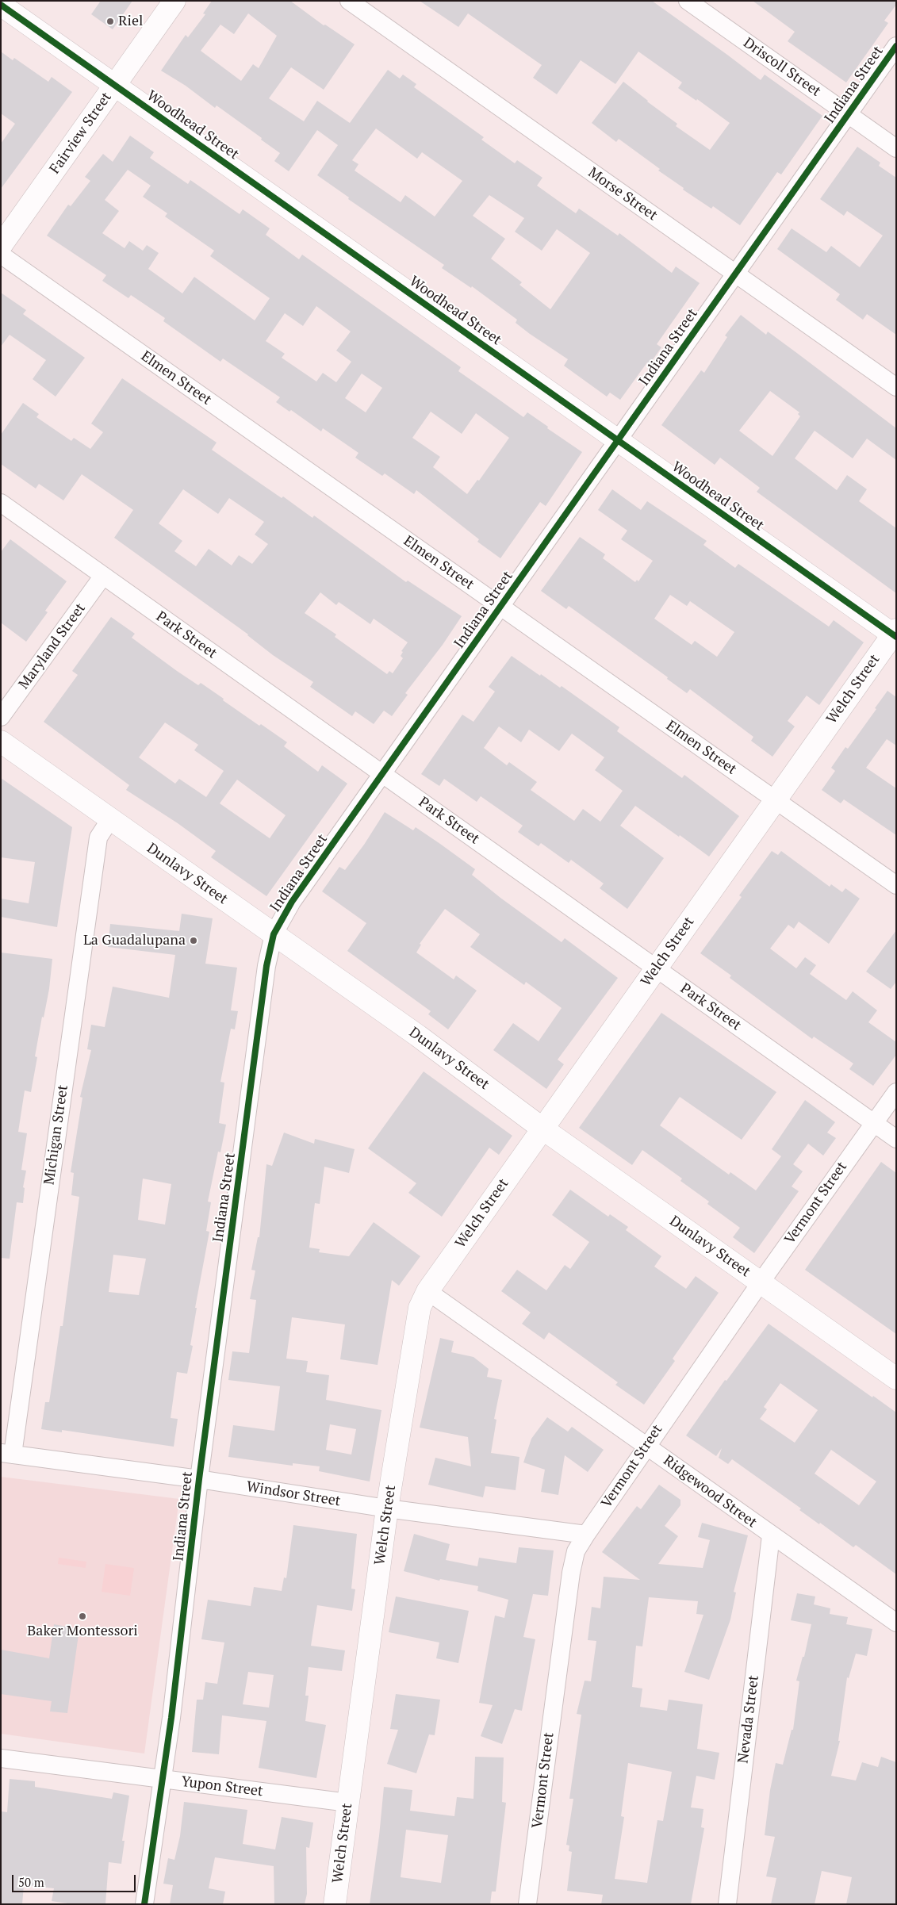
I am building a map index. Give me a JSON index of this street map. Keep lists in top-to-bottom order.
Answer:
{
  "streets": {
    "street": [
      "Driscoll Street",
      "Indiana Street",
      "Woodhead Street",
      "Fairview Street",
      "Morse Street",
      "Elmen Street",
      "Park Street",
      "Maryland Street",
      "Welch Street",
      "Dunlavy Street",
      "Michigan Street",
      "Vermont Street",
      "Ridgewood Street",
      "Windsor Street",
      "Nevada Street",
      "Yupon Street"
    ]
  },
  "crossings": [
    ["Driscoll Street", "Indiana Street"],
    ["Indiana Street", "Woodhead Street"],
    ["Indiana Street", "Morse Street"],
    ["Indiana Street", "Elmen Street"],
    ["Indiana Street", "Park Street"],
    ["Indiana Street", "Dunlavy Street"],
    ["Indiana Street", "Windsor Street"],
    ["Indiana Street", "Yupon Street"],
    ["Woodhead Street", "Fairview Street"],
    ["Woodhead Street", "Welch Street"],
    ["Elmen Street", "Welch Street"],
    ["Park Street", "Maryland Street"],
    ["Park Street", "Welch Street"],
    ["Park Street", "Vermont Street"],
    ["Welch Street", "Dunlavy Street"],
    ["Welch Street", "Ridgewood Street"],
    ["Welch Street", "Windsor Street"],
    ["Welch Street", "Yupon Street"],
    ["Dunlavy Street", "Michigan Street"],
    ["Dunlavy Street", "Vermont Street"],
    ["Michigan Street", "Windsor Street"],
    ["Vermont Street", "Ridgewood Street"],
    ["Vermont Street", "Windsor Street"],
    ["Ridgewood Street", "Nevada Street"]
  ],
  "places": ["Riel", "La Guadalupana", "Baker Montessori"],
  "scale_bar": "50 m"
}
